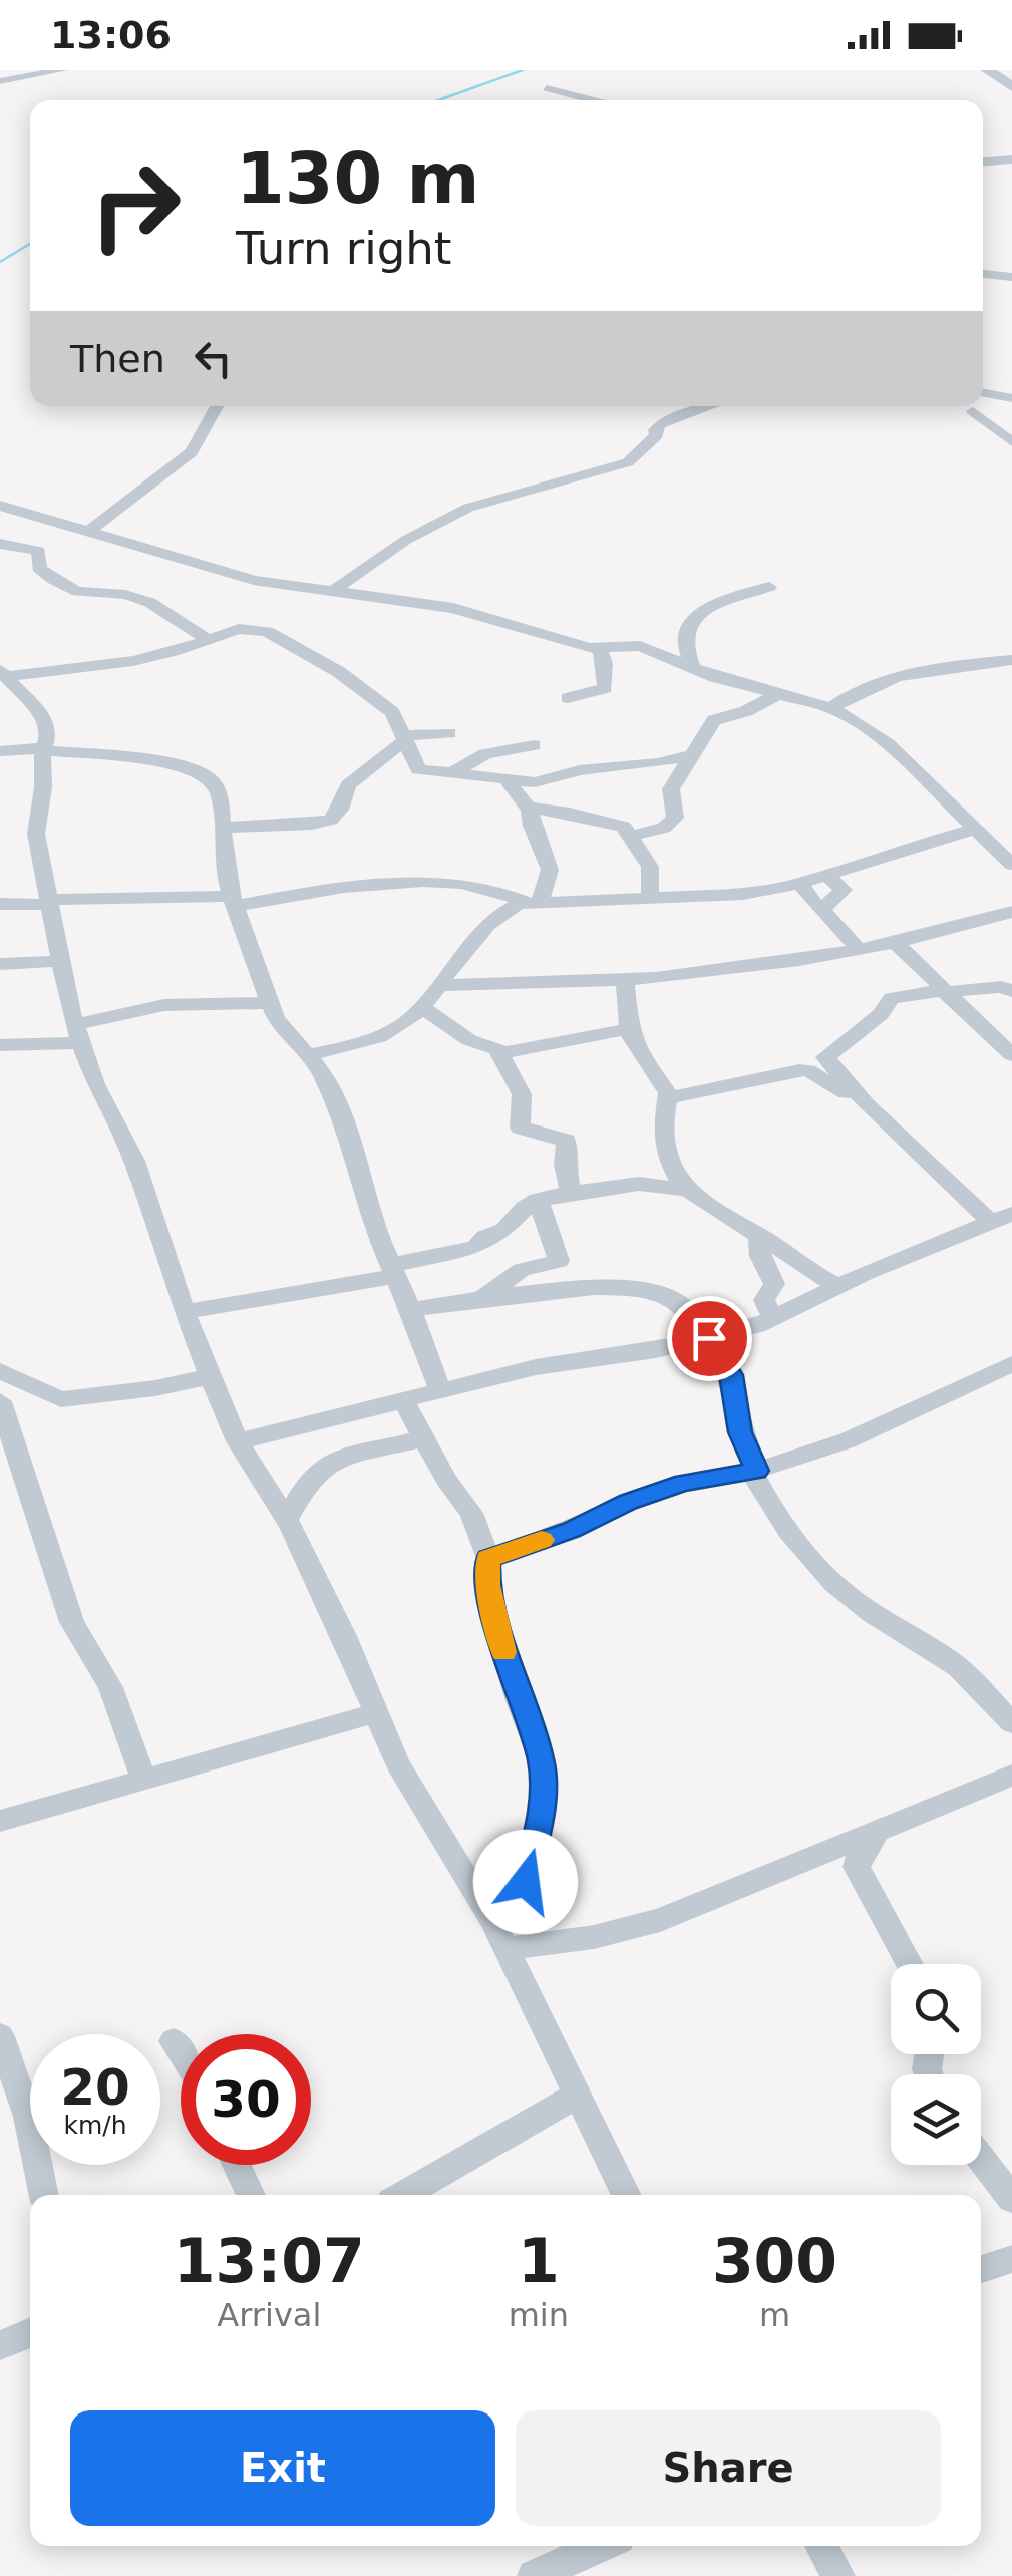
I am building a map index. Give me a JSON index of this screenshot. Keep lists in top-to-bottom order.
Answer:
{
  "page": {
    "status": "13:06",
    "turn": ["130 m", "Turn right"],
    "then": "Then",
    "speed": "20 km/h",
    "limit": "30",
    "eta": [
      "13:07",
      "Arrival",
      "1",
      "min",
      "300",
      "m"
    ],
    "buttons": ["Exit", "Share"]
  }
}
